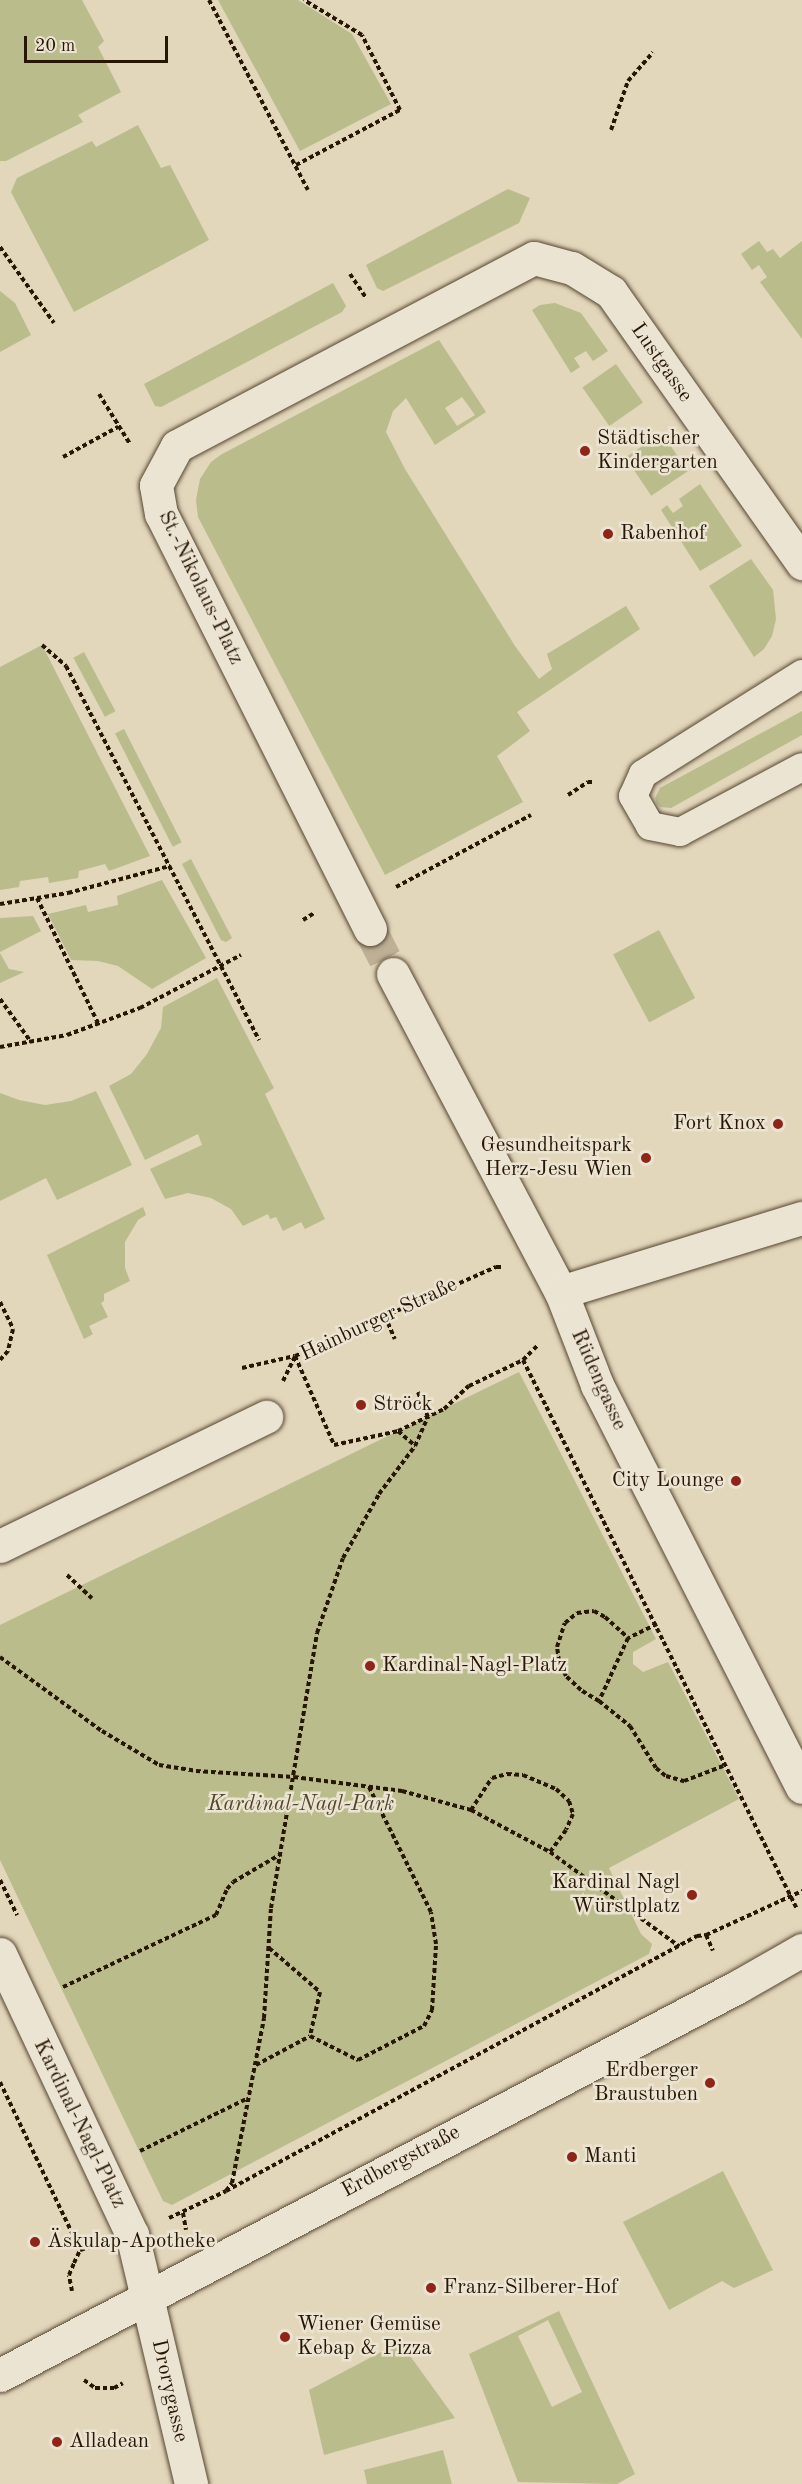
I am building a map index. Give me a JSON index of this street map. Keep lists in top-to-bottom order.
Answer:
{
  "streets": {
    "street": [
      "Lustgasse",
      "St.-Nikolaus-Platz",
      "Rüdengasse",
      "Kardinal-Nagl-Platz",
      "Erdbergstraße",
      "Drorygasse"
    ],
    "path": ["Hainburger Straße"]
  },
  "crossings": [
    ["Lustgasse", "St.-Nikolaus-Platz"],
    ["Hainburger Straße", "Rüdengasse"],
    ["Kardinal-Nagl-Platz", "Erdbergstraße"],
    ["Kardinal-Nagl-Platz", "Drorygasse"],
    ["Erdbergstraße", "Drorygasse"]
  ],
  "parks": ["Kardinal-Nagl-Park"],
  "places": [
    "Städtischer Kindergarten",
    "Rabenhof",
    "Fort Knox",
    "Gesundheitspark Herz-Jesu Wien",
    "Ströck",
    "City Lounge",
    "Kardinal-Nagl-Platz",
    "Kardinal Nagl Würstlplatz",
    "Erdberger Braustuben",
    "Manti",
    "Äskulap-Apotheke",
    "Franz-Silberer-Hof",
    "Wiener Gemüse Kebap & Pizza",
    "Alladean"
  ],
  "scale_bar": "20 m"
}
